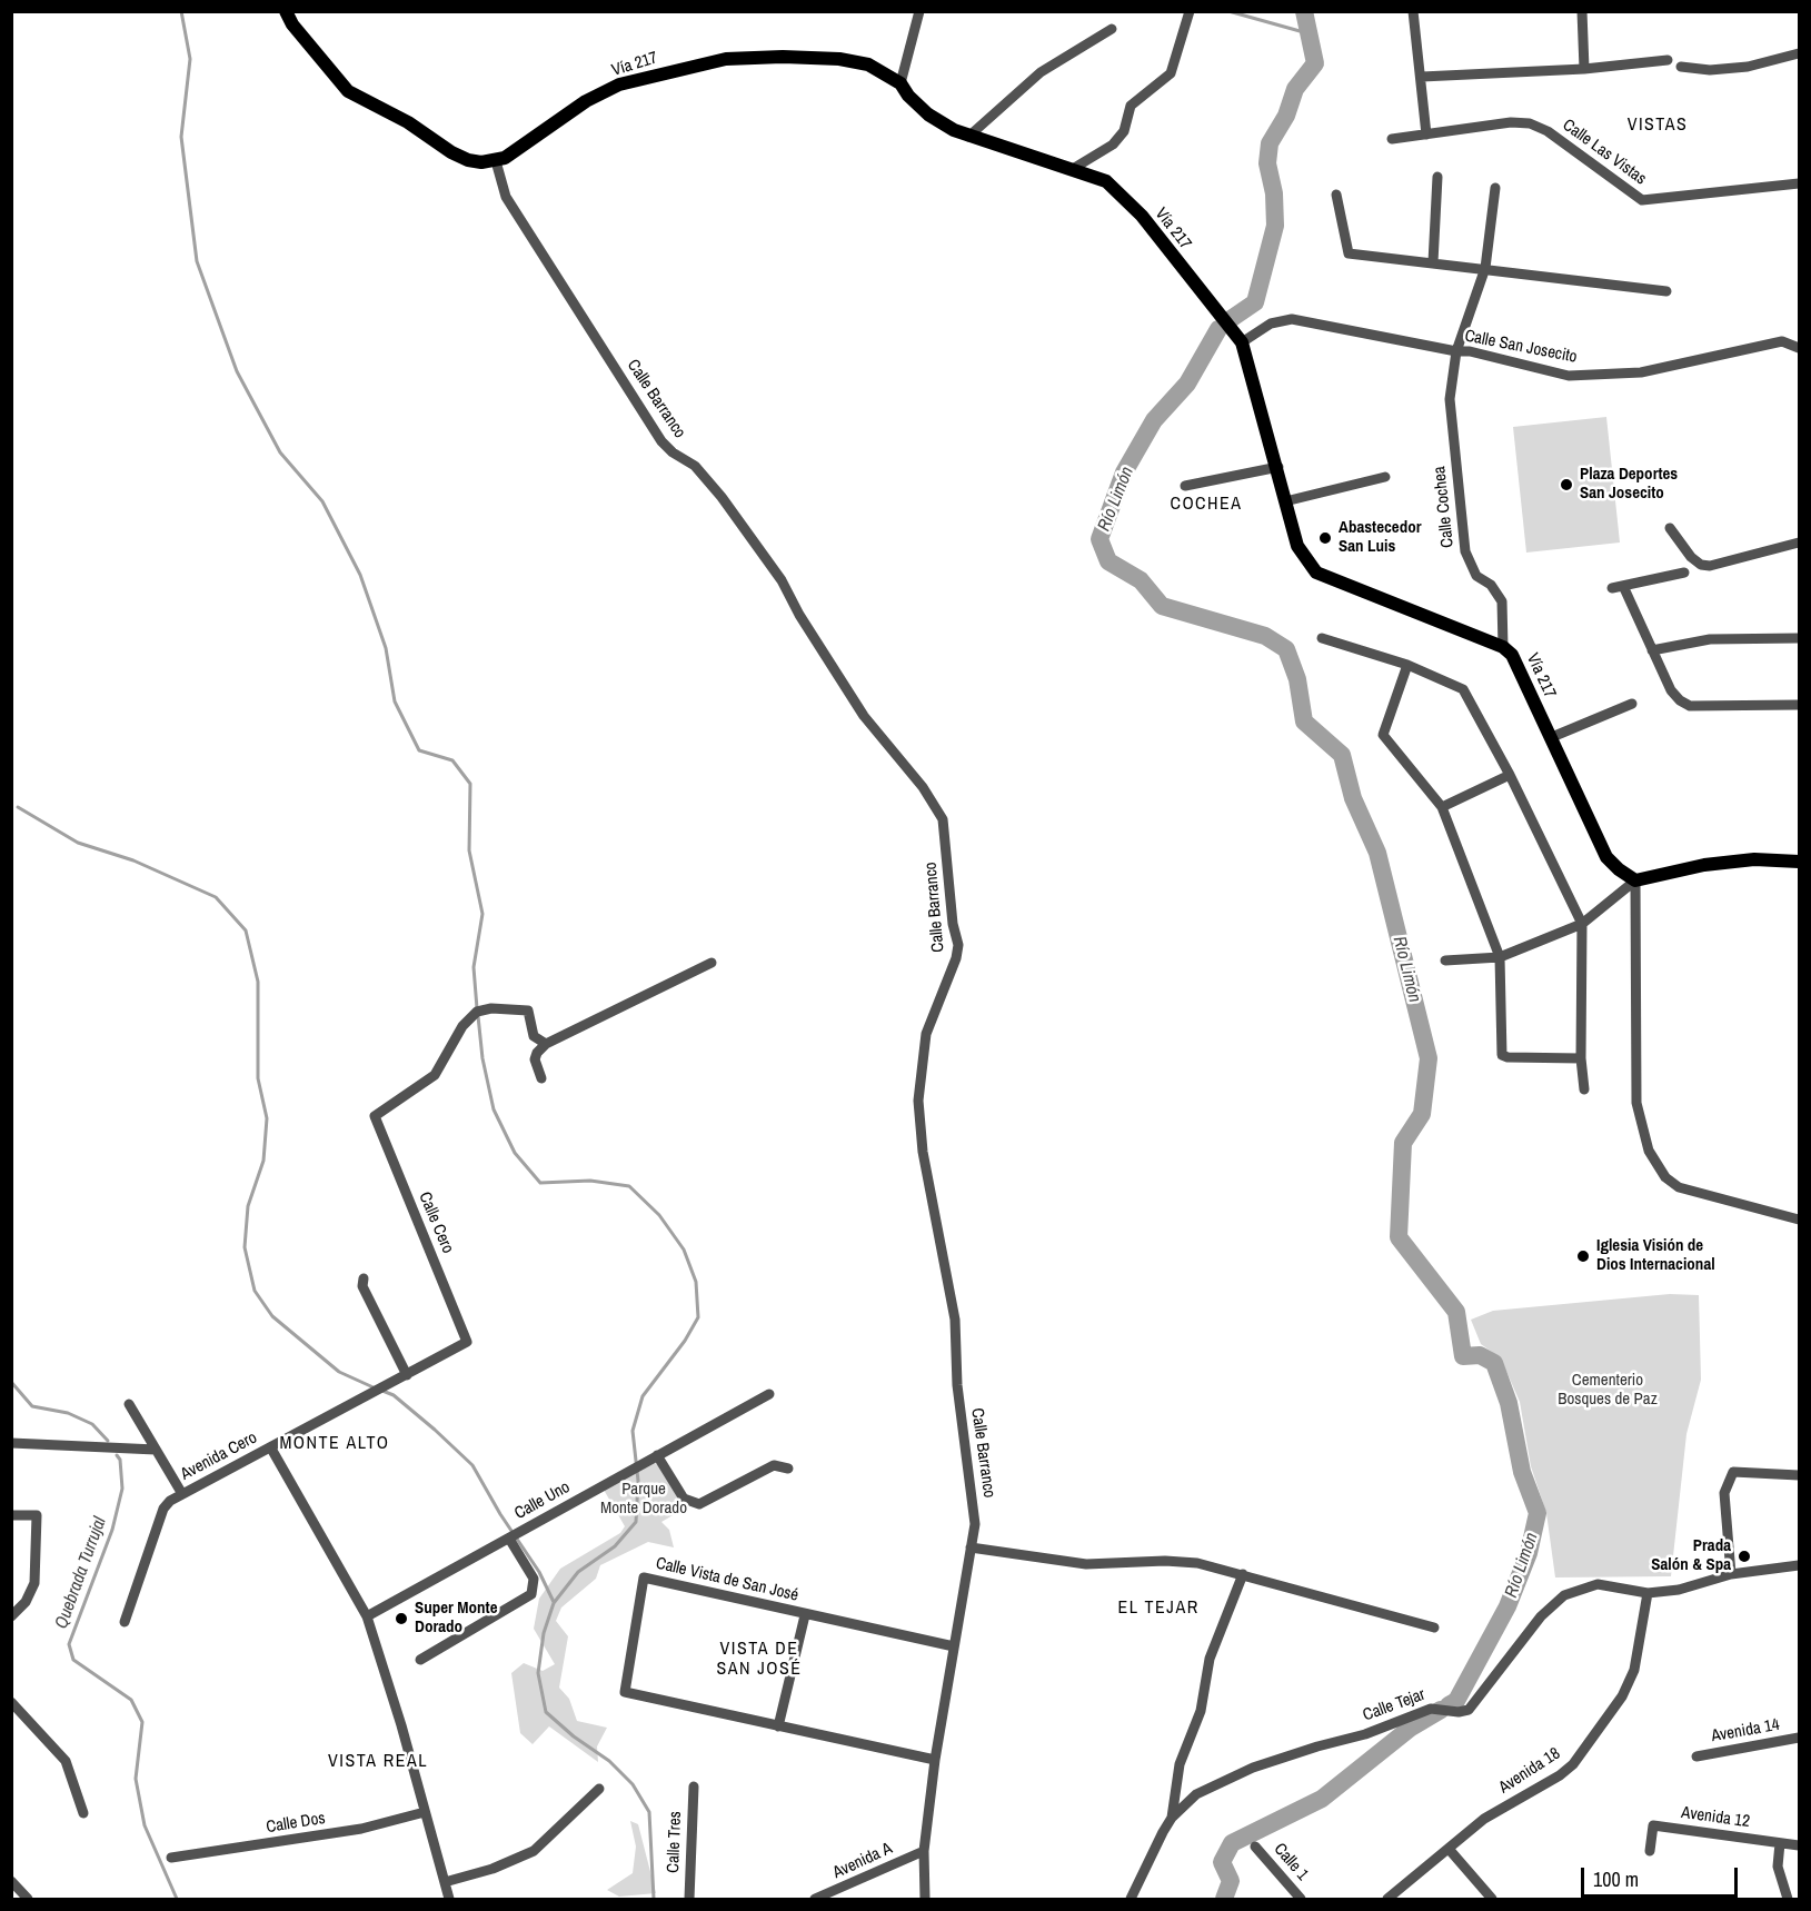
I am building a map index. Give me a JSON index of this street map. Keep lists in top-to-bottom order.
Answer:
{
  "streets": {
    "main road": ["Vía 217"],
    "street": [
      "Calle Las Vistas",
      "Calle San Josecito",
      "Calle Barranco",
      "Calle Cochea",
      "Calle Cero",
      "Avenida Cero",
      "Calle Uno",
      "Calle Vista de San José",
      "Calle Tejar",
      "Avenida 14",
      "Avenida 18",
      "Avenida 12",
      "Calle Dos",
      "Calle Tres",
      "Avenida A",
      "Calle 1"
    ]
  },
  "crossings": [
    ["Vía 217", "Calle San Josecito"],
    ["Vía 217", "Calle Barranco"],
    ["Vía 217", "Calle Cochea"],
    ["Calle San Josecito", "Calle Cochea"],
    ["Calle Barranco", "Calle Vista de San José"],
    ["Calle Barranco", "Avenida A"],
    ["Calle Cero", "Avenida Cero"],
    ["Calle Tejar", "Avenida 18"]
  ],
  "districts": [
    "VISTAS",
    "COCHEA",
    "MONTE ALTO",
    "EL TEJAR",
    "VISTA DE SAN JOSÉ",
    "VISTA REAL"
  ],
  "water": ["Río Limón", "Quebrada Turrujal"],
  "parks": ["Cementerio Bosques de Paz", "Parque Monte Dorado"],
  "places": [
    "Plaza Deportes San Josecito",
    "Abastecedor San Luis",
    "Iglesia Visión de Dios Internacional",
    "Prada Salón & Spa",
    "Super Monte Dorado"
  ],
  "scale_bar": "100 m"
}
